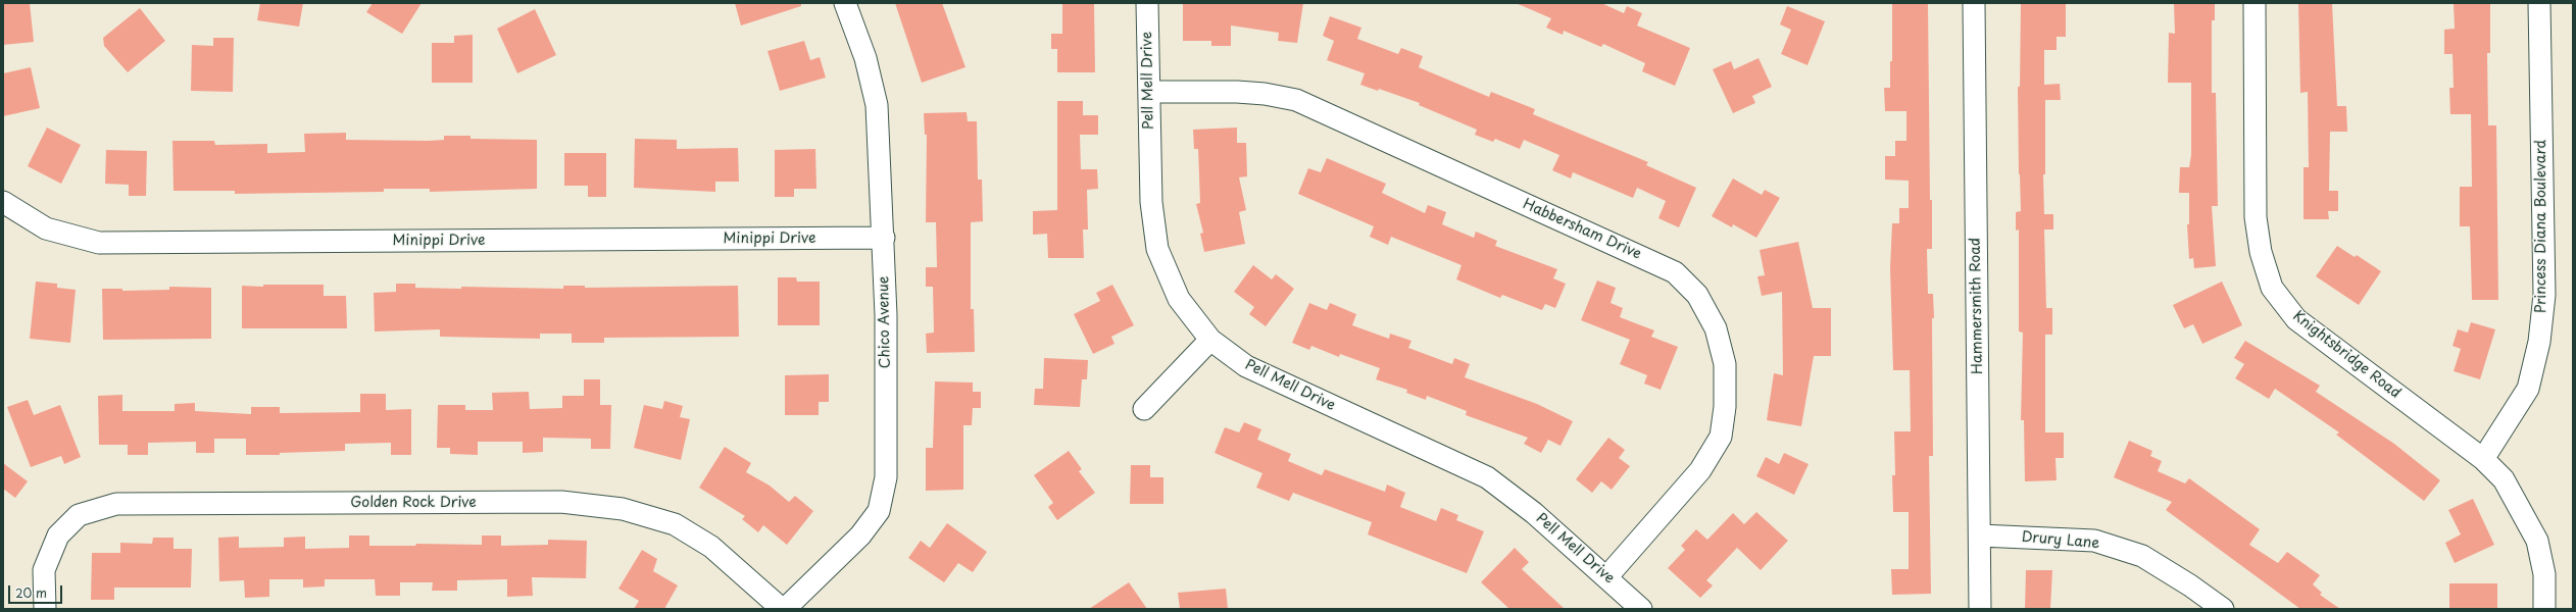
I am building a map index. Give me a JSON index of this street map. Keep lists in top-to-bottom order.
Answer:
{
  "streets": {
    "street": [
      "Pell Mell Drive",
      "Princess Diana Boulevard",
      "Habbersham Drive",
      "Minippi Drive",
      "Hammersmith Road",
      "Chico Avenue",
      "Knightsbridge Road",
      "Golden Rock Drive",
      "Drury Lane"
    ]
  },
  "crossings": [
    ["Pell Mell Drive", "Habbersham Drive"],
    ["Princess Diana Boulevard", "Knightsbridge Road"],
    ["Minippi Drive", "Chico Avenue"],
    ["Hammersmith Road", "Drury Lane"],
    ["Chico Avenue", "Golden Rock Drive"]
  ],
  "scale_bar": "20 m"
}
